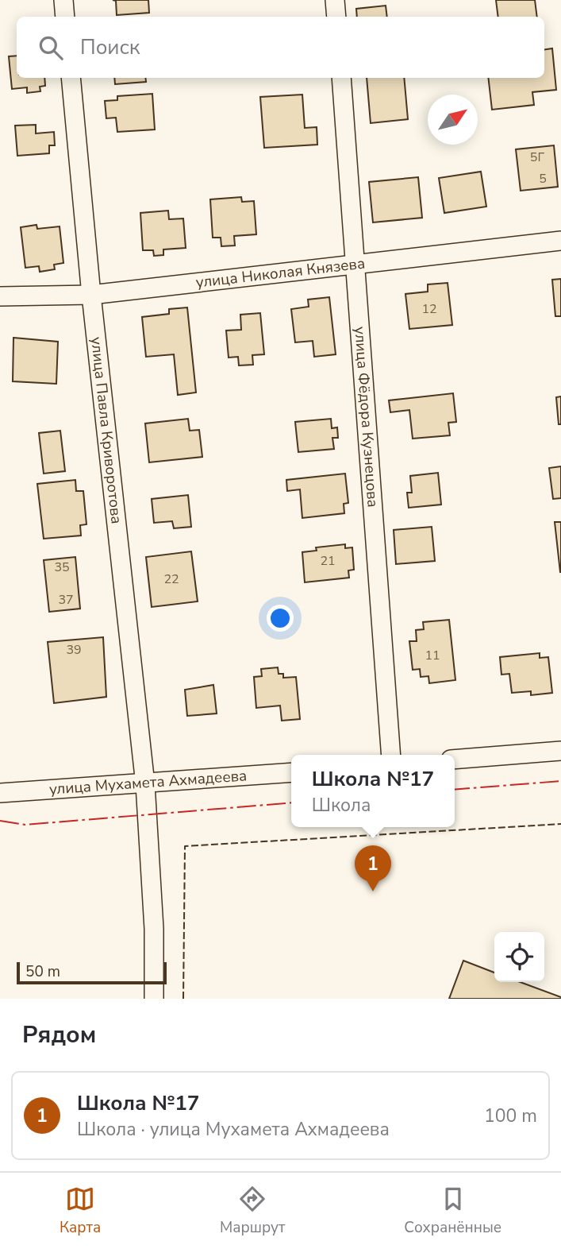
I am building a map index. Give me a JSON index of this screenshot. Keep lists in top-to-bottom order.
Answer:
{
  "streets": {
    "street": [
      "улица Николая Князева",
      "улица Фёдора Кузнецова",
      "улица Павла Криворотова",
      "улица Мухамета Ахмадеева"
    ]
  },
  "crossings": [
    ["улица Николая Князева", "улица Фёдора Кузнецова"],
    ["улица Николая Князева", "улица Павла Криворотова"],
    ["улица Павла Криворотова", "улица Мухамета Ахмадеева"]
  ],
  "house_numbers": [
    "5Г",
    "5",
    "12",
    "21",
    "35",
    "22",
    "37",
    "39",
    "11"
  ],
  "scale_bar": "50 m",
  "north": "top right",
  "page": {
    "search": "Поиск",
    "popup": ["Школа №17", "Школа"],
    "pins": "1",
    "scale": "50 m",
    "heading": "Рядом",
    "list": [
      {
        "mark": "1",
        "name": "Школа №17",
        "note": "Школа · улица Мухамета Ахмадеева",
        "value": "100 m"
      }
    ],
    "nav": ["Карта", "Маршрут", "Сохранённые"]
  }
}
